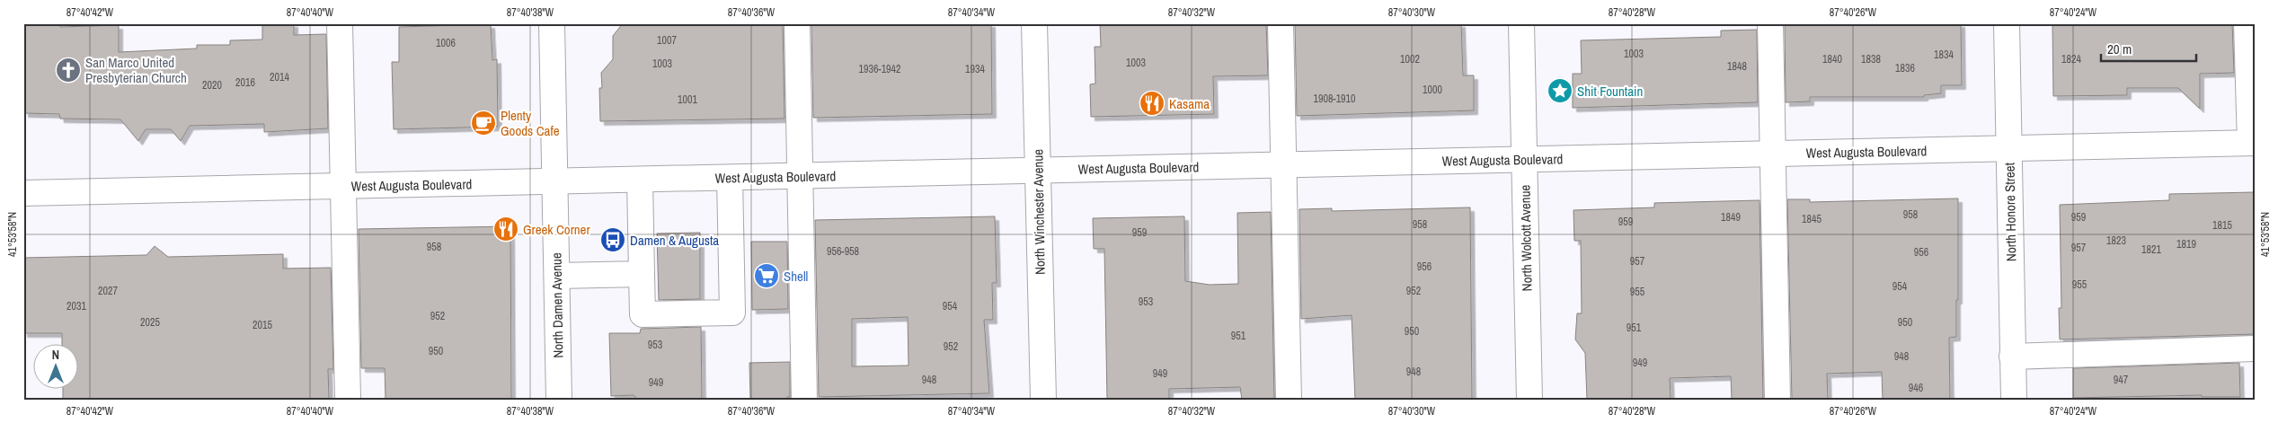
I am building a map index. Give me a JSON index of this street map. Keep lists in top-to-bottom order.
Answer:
{
  "streets": {
    "street": [
      "West Augusta Boulevard",
      "North Winchester Avenue",
      "North Honore Street",
      "North Wolcott Avenue",
      "North Damen Avenue"
    ]
  },
  "crossings": [
    ["West Augusta Boulevard", "North Winchester Avenue"],
    ["West Augusta Boulevard", "North Honore Street"],
    ["West Augusta Boulevard", "North Wolcott Avenue"],
    ["West Augusta Boulevard", "North Damen Avenue"]
  ],
  "places": {
    "church": ["San Marco United Presbyterian Church"],
    "place": ["Shit Fountain"],
    "restaurant": ["Kasama", "Greek Corner"],
    "cafe": ["Plenty Goods Cafe"],
    "bus stop": ["Damen & Augusta"],
    "supermarket": ["Shell"]
  },
  "house_numbers": [
    "1007",
    "1006",
    "1003",
    "1834",
    "1002",
    "1840",
    "1838",
    "1824",
    "1003",
    "1003",
    "1848",
    "1836",
    "1936-1942",
    "1934",
    "2014",
    "2016",
    "2020",
    "1000",
    "1908-1910",
    "1001",
    "958",
    "1849",
    "959",
    "1845",
    "959",
    "958",
    "1815",
    "959",
    "1823",
    "1819",
    "958",
    "957",
    "1821",
    "956-958",
    "956",
    "957",
    "956",
    "955",
    "954",
    "2027",
    "952",
    "955",
    "953",
    "2031",
    "954",
    "952",
    "2025",
    "950",
    "2015",
    "951",
    "950",
    "951",
    "953",
    "952",
    "950",
    "948",
    "949",
    "948",
    "949",
    "948",
    "947",
    "949",
    "946"
  ],
  "scale_bar": "20 m",
  "north": "top",
  "coordinates": [
    "87°40'42\"W",
    "87°40'40\"W",
    "87°40'38\"W",
    "87°40'36\"W",
    "87°40'34\"W",
    "87°40'32\"W",
    "87°40'30\"W",
    "87°40'28\"W",
    "87°40'26\"W",
    "87°40'24\"W",
    "41°53'58\"N"
  ]
}
